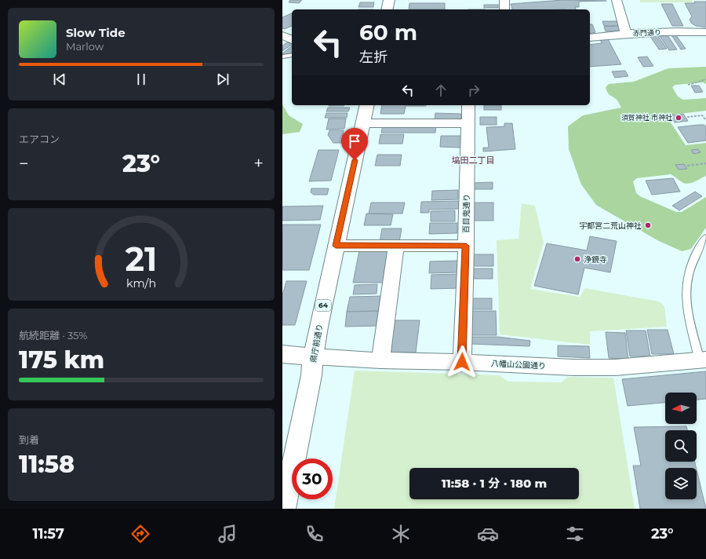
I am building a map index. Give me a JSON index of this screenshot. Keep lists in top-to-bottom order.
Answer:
{
  "streets": {
    "main road": ["赤門通り", "64", "県庁前通り"],
    "street": ["百目鬼通り", "八幡山公園通り"]
  },
  "crossings": [
    ["百目鬼通り", "八幡山公園通り"],
    ["県庁前通り", "八幡山公園通り"]
  ],
  "districts": ["塙田二丁目"],
  "places": ["須賀神社 市神社", "宇都宮二荒山神社", "浄鏡寺"],
  "north": "left",
  "page": {
    "turn": ["60 m", "左折"],
    "song": ["Slow Tide", "Marlow"],
    "tile": [
      "エアコン",
      ["航続距離 · 35%", "175 km"],
      ["到着", "11:58"]
    ],
    "heat": ["−", "23°", "+"],
    "limit": "30",
    "trip": "11:58 · 1 分 · 180 m",
    "tabs": ["11:57", "23°"],
    "gauge": ["21", "km/h"]
  }
}
